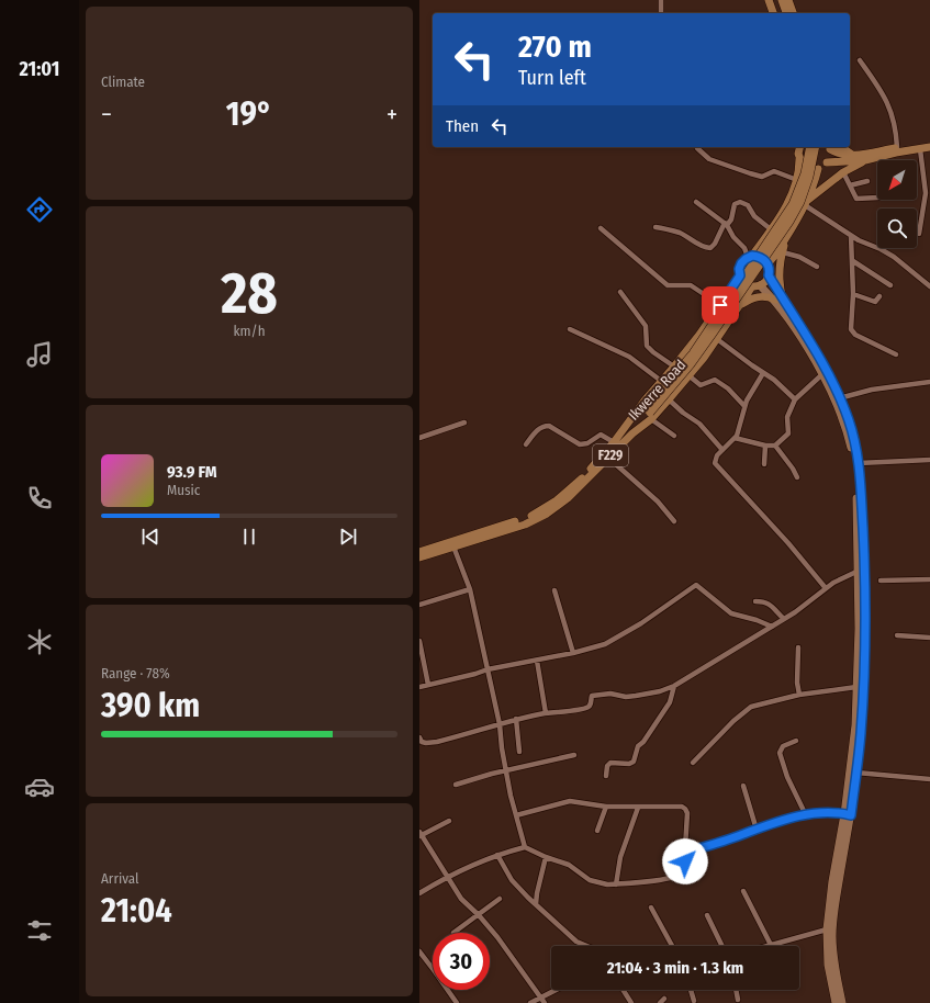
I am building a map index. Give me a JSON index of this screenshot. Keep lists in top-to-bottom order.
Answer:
{
  "streets": {
    "main road": ["Ikwerre Road", "F229"]
  },
  "north": "bottom left",
  "page": {
    "tabs": "21:01",
    "tile": [
      "Climate",
      ["28", "km/h"],
      ["Range · 78%", "390 km"],
      ["Arrival", "21:04"]
    ],
    "turn": ["270 m", "Turn left"],
    "heat": ["−", "19°", "+"],
    "then": "Then",
    "song": ["93.9 FM", "Music"],
    "limit": "30",
    "trip": "21:04 · 3 min · 1.3 km"
  }
}
